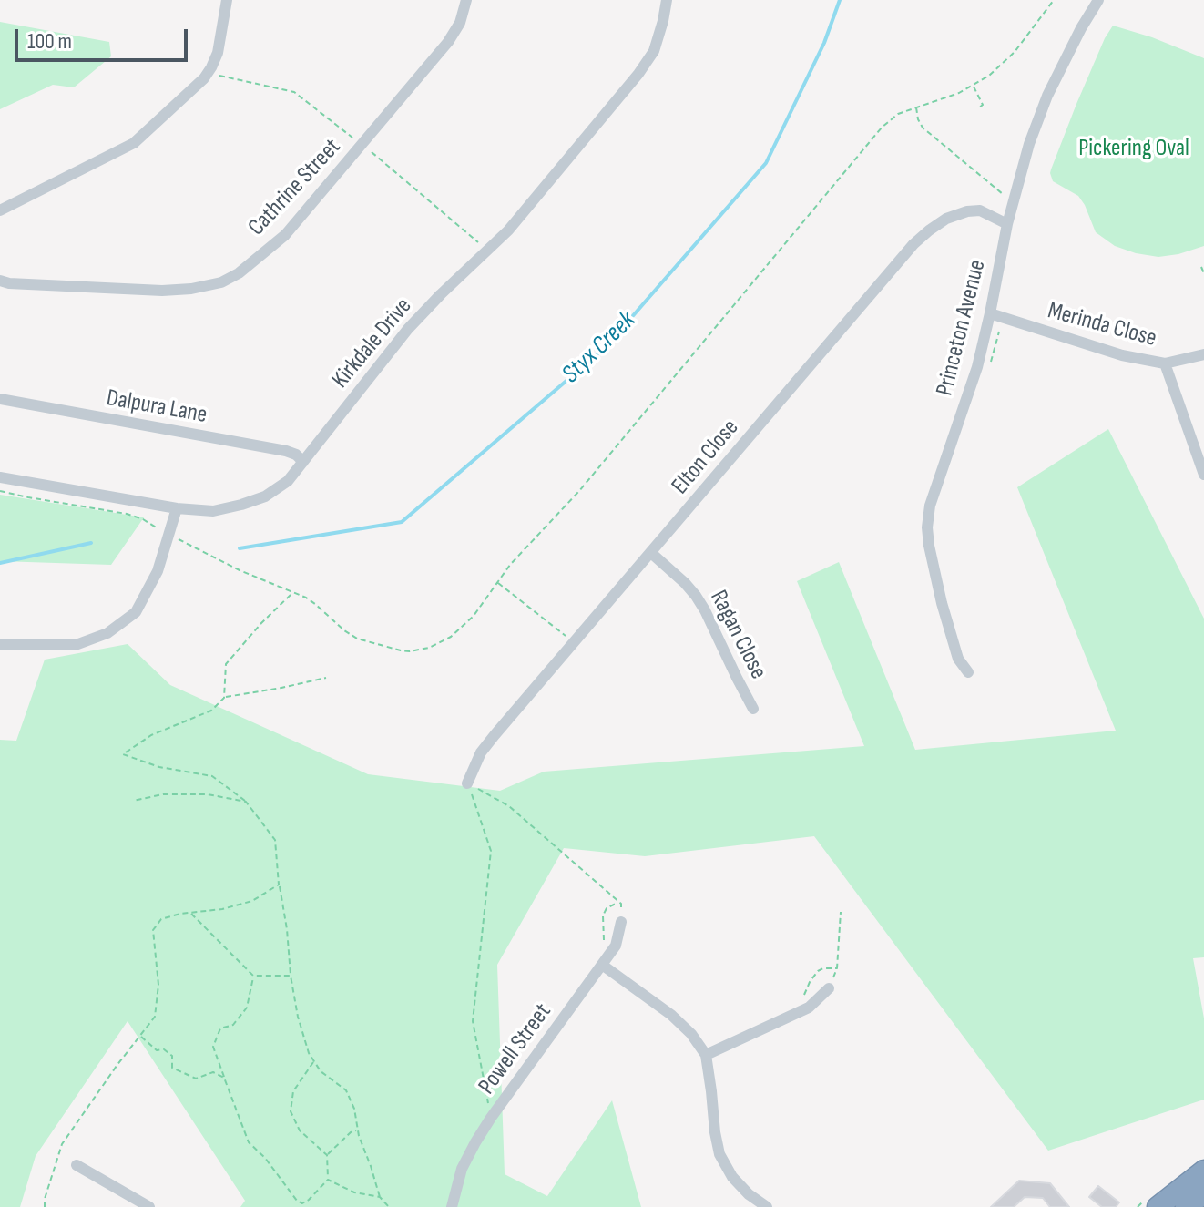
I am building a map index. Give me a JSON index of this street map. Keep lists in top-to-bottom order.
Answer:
{
  "streets": {
    "street": [
      "Cathrine Street",
      "Merinda Close",
      "Princeton Avenue",
      "Kirkdale Drive",
      "Dalpura Lane",
      "Elton Close",
      "Ragan Close",
      "Powell Street"
    ]
  },
  "crossings": [
    ["Merinda Close", "Princeton Avenue"],
    ["Princeton Avenue", "Elton Close"],
    ["Kirkdale Drive", "Dalpura Lane"],
    ["Elton Close", "Ragan Close"]
  ],
  "water": ["Styx Creek"],
  "parks": ["Pickering Oval"],
  "scale_bar": "100 m"
}
